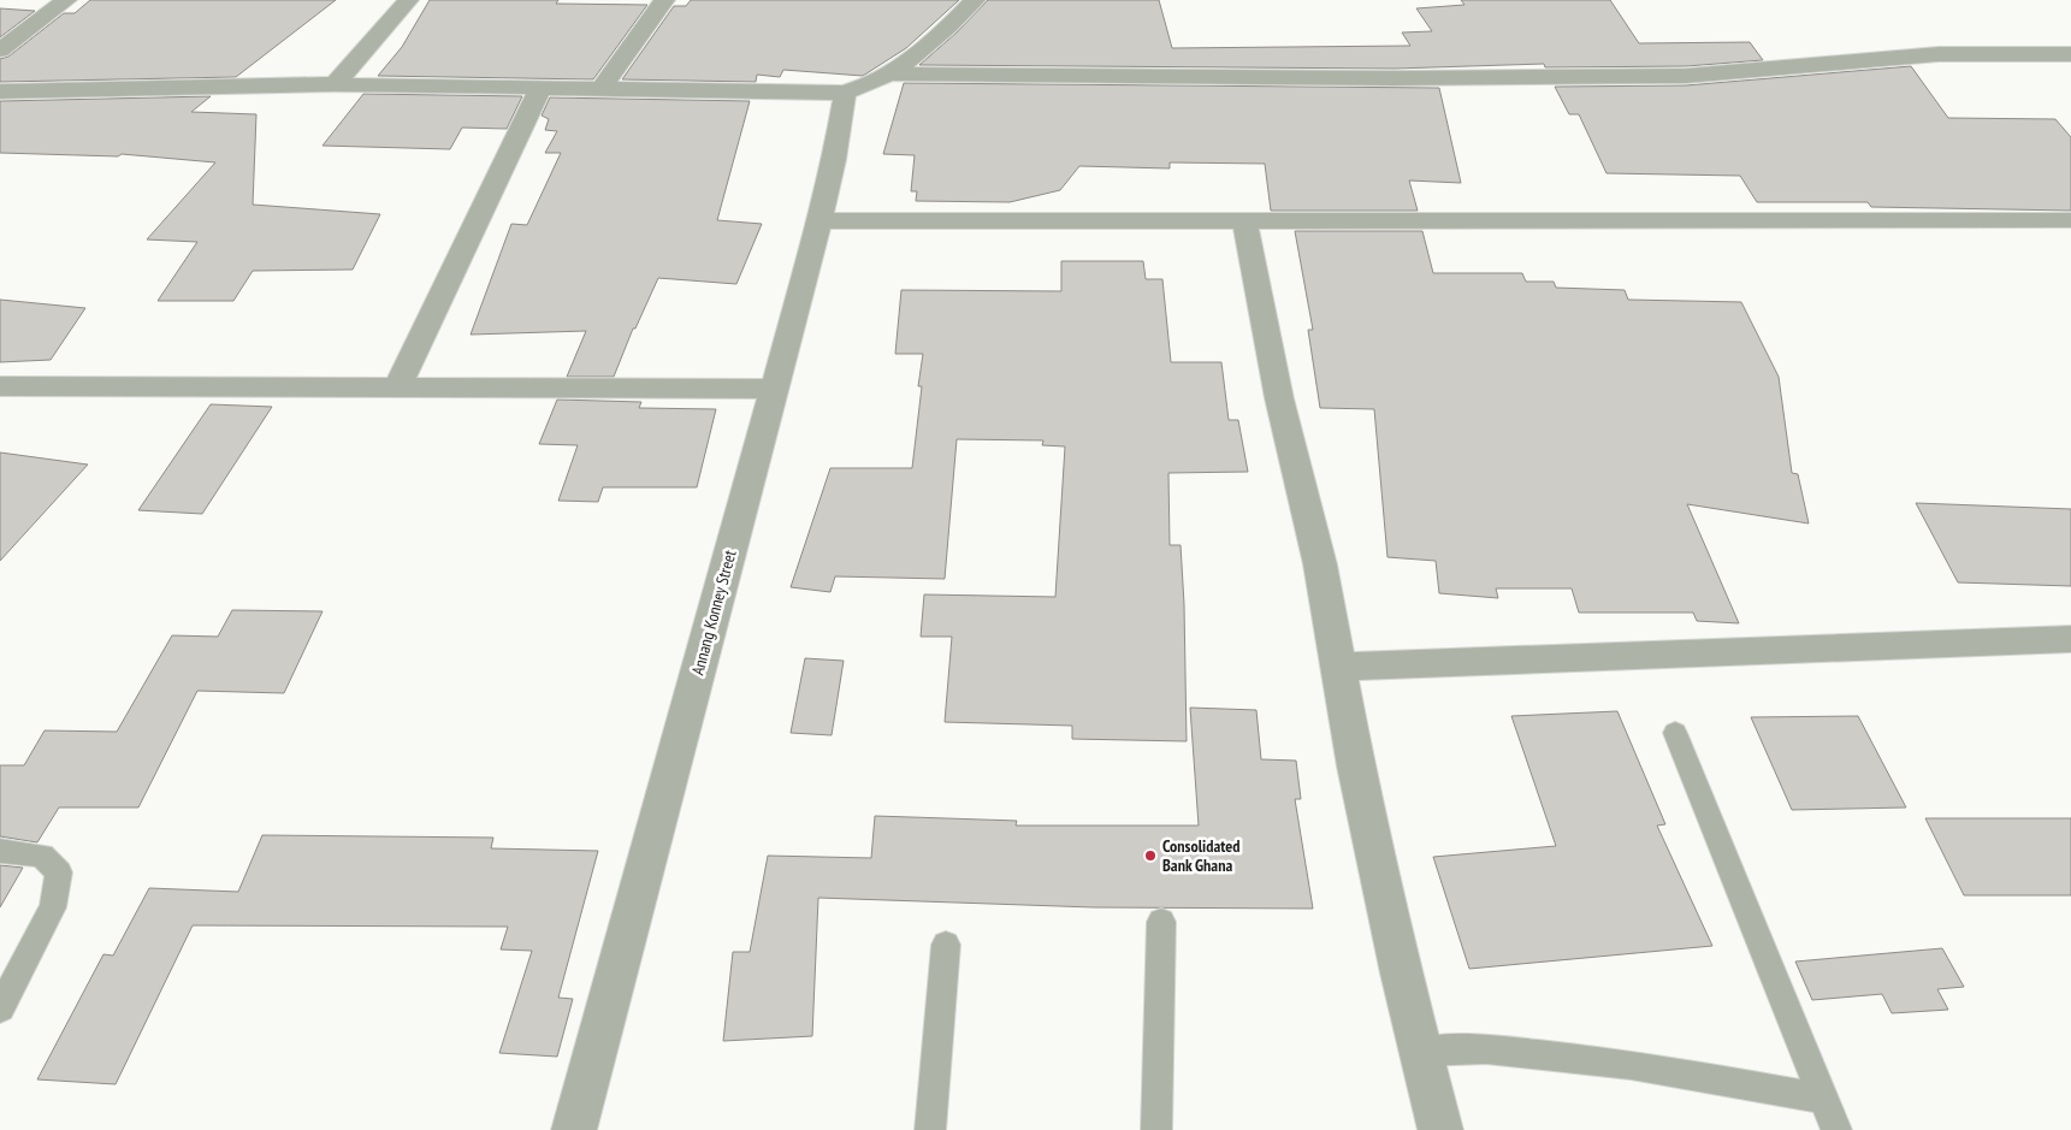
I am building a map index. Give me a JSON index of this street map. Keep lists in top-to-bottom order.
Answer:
{
  "streets": {
    "street": ["Annang Konney Street"]
  },
  "places": ["Consolidated Bank Ghana"]
}
